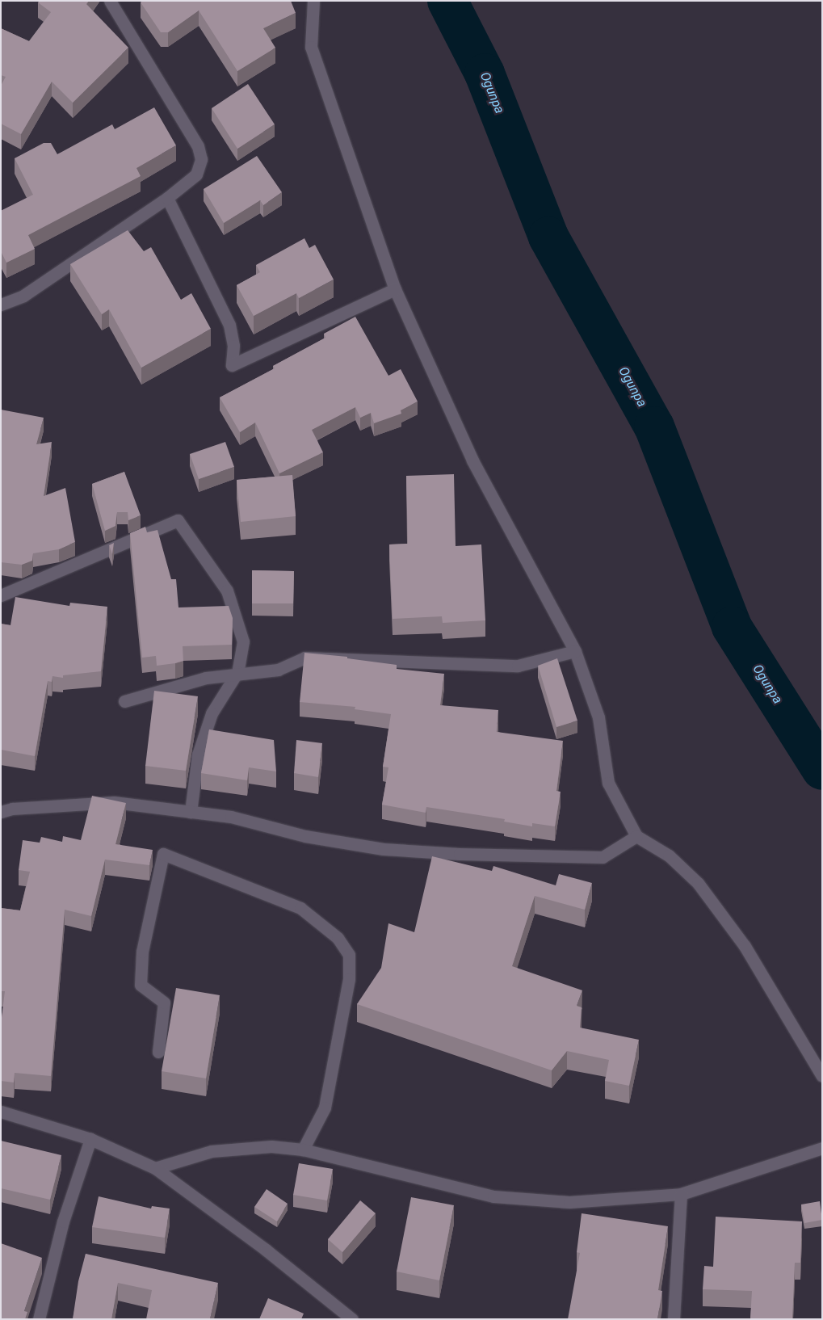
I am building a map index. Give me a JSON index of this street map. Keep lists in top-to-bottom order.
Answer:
{
  "water": ["Ogunpa"]
}
